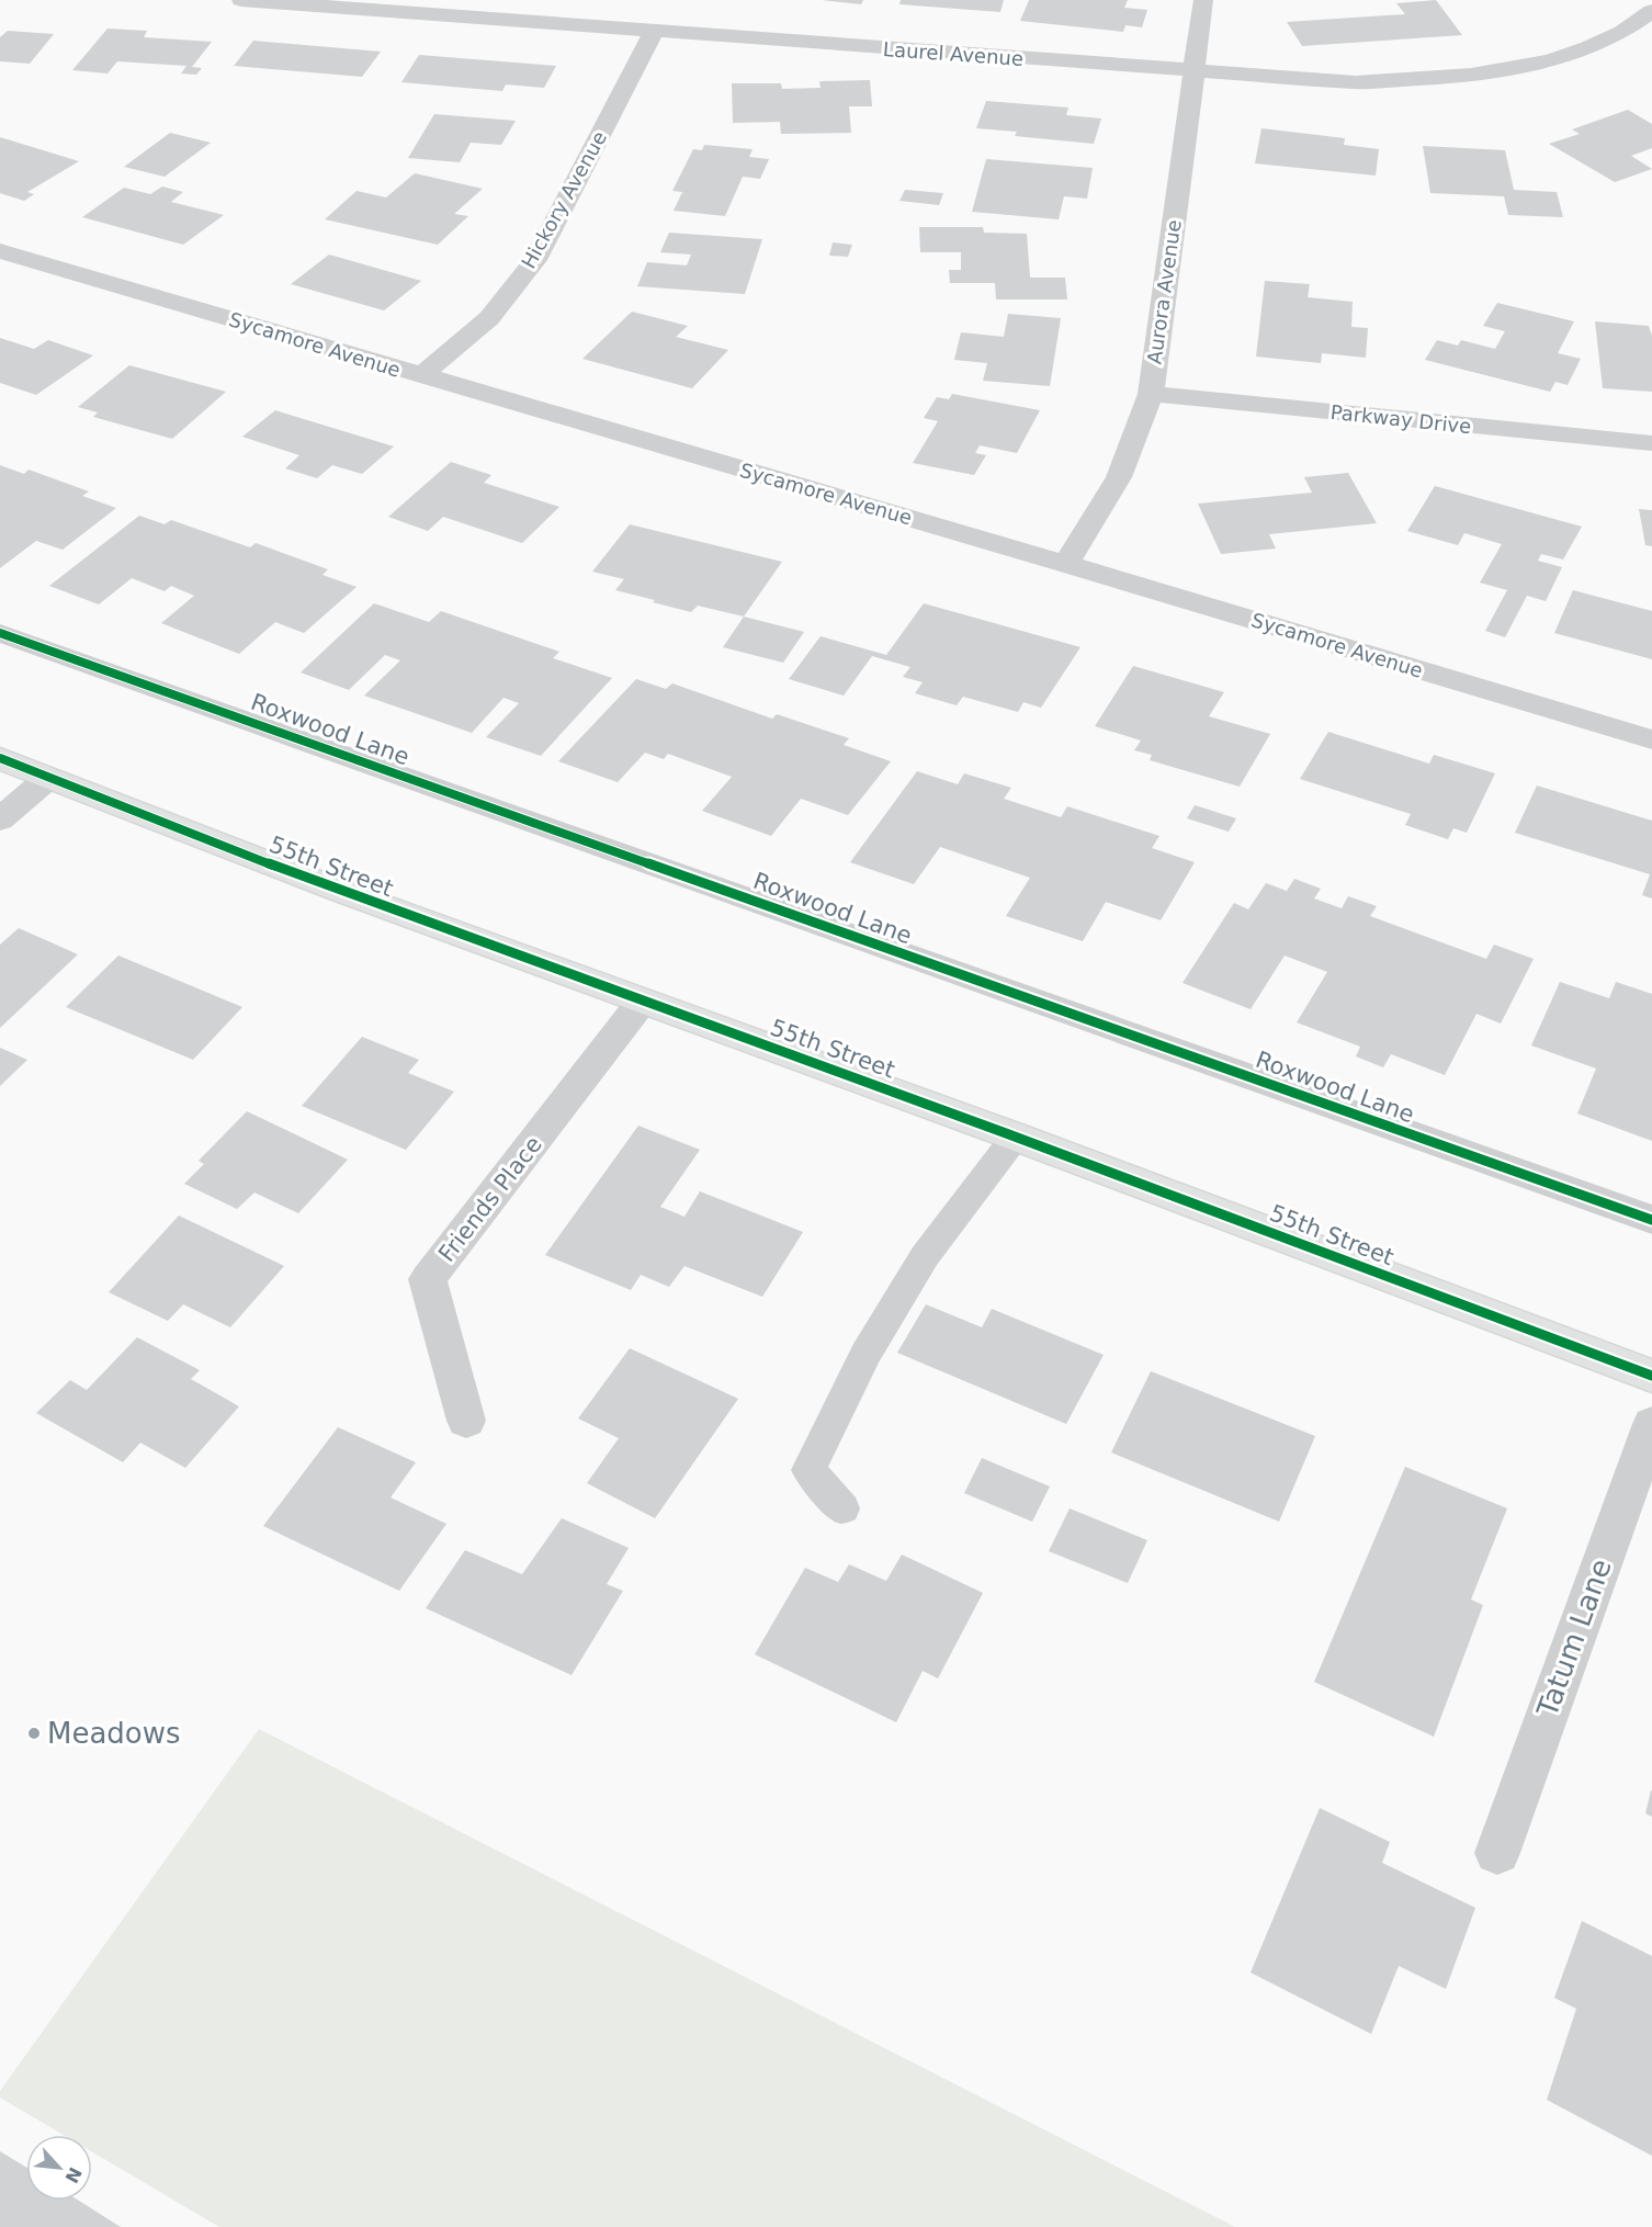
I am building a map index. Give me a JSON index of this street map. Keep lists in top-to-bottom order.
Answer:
{
  "streets": {
    "main road": ["55th Street"],
    "street": [
      "Laurel Avenue",
      "Hickory Avenue",
      "Aurora Avenue",
      "Sycamore Avenue",
      "Parkway Drive",
      "Roxwood Lane",
      "Friends Place",
      "Tatum Lane"
    ]
  },
  "crossings": [
    ["Laurel Avenue", "Hickory Avenue"],
    ["Laurel Avenue", "Aurora Avenue"],
    ["Hickory Avenue", "Sycamore Avenue"],
    ["Aurora Avenue", "Sycamore Avenue"],
    ["Aurora Avenue", "Parkway Drive"],
    ["55th Street", "Friends Place"]
  ],
  "places": ["Meadows"],
  "north": "bottom right"
}
